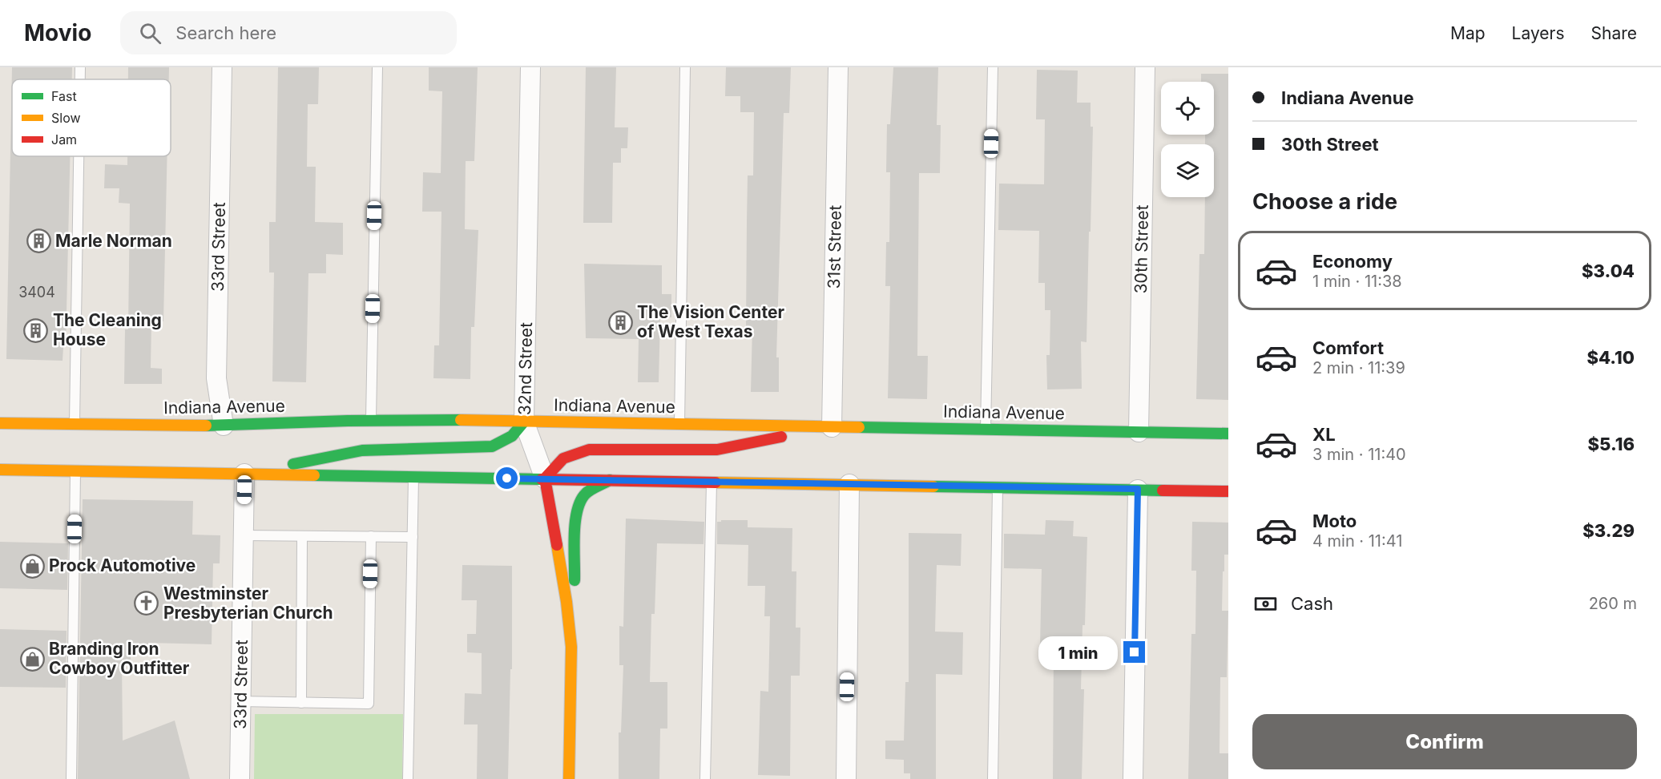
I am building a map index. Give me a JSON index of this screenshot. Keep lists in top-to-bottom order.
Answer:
{
  "streets": {
    "main road": ["32nd Street", "Indiana Avenue"],
    "street": ["33rd Street", "31st Street", "30th Street"]
  },
  "crossings": [
    ["33rd Street", "Indiana Avenue"],
    ["31st Street", "Indiana Avenue"],
    ["30th Street", "Indiana Avenue"],
    ["32nd Street", "Indiana Avenue"]
  ],
  "places": {
    "building": ["Marle Norman", "The Vision Center of West Texas", "The Cleaning House"],
    "shop": ["Prock Automotive", "Branding Iron Cowboy Outfitter"],
    "church": ["Westminster Presbyterian Church"]
  },
  "house_numbers": ["3404"],
  "legend": ["Fast", "Slow", "Jam"],
  "page": {
    "header": "Movio",
    "search": "Search here",
    "nav": ["Map", "Layers", "Share"],
    "banner": ["Indiana Avenue", "30th Street"],
    "heading": "Choose a ride",
    "list": [
      {
        "name": "Economy",
        "note": "1 min · 11:38",
        "value": "$3.04"
      },
      {
        "name": "Comfort",
        "note": "2 min · 11:39",
        "value": "$4.10"
      },
      {
        "name": "XL",
        "note": "3 min · 11:40",
        "value": "$5.16"
      },
      {
        "name": "Moto",
        "note": "4 min · 11:41",
        "value": "$3.29"
      }
    ],
    "pay": ["Cash", "260 m"],
    "bubble": "1 min",
    "buttons": "Confirm"
  }
}
